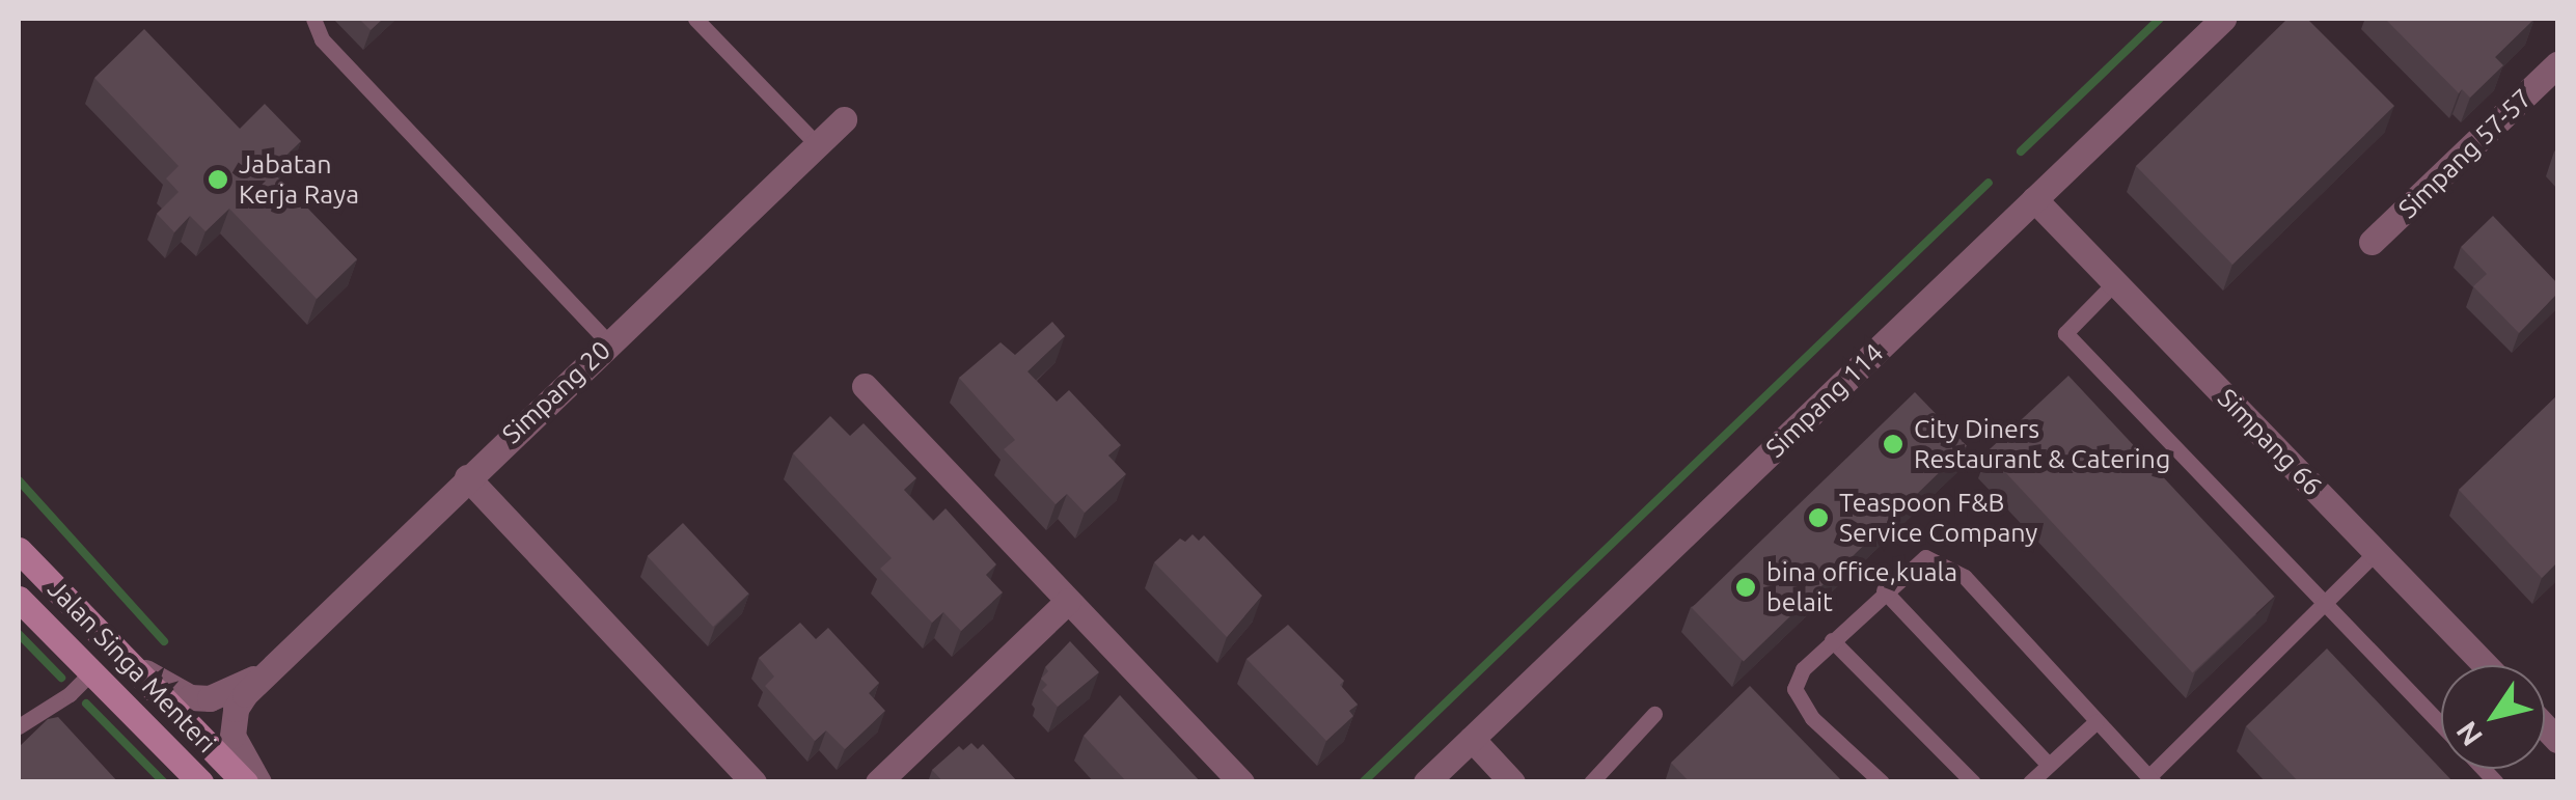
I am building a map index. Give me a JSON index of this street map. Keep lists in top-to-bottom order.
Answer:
{
  "streets": {
    "main road": ["Jalan Singa Menteri"],
    "street": [
      "Simpang 57-57",
      "Simpang 20",
      "Simpang 114",
      "Simpang 66"
    ]
  },
  "crossings": [
    ["Simpang 114", "Simpang 66"]
  ],
  "places": [
    "Jabatan Kerja Raya",
    "City Diners Restaurant & Catering",
    "Teaspoon F&B Service Company",
    "bina office,kuala belait"
  ],
  "north": "bottom left"
}
